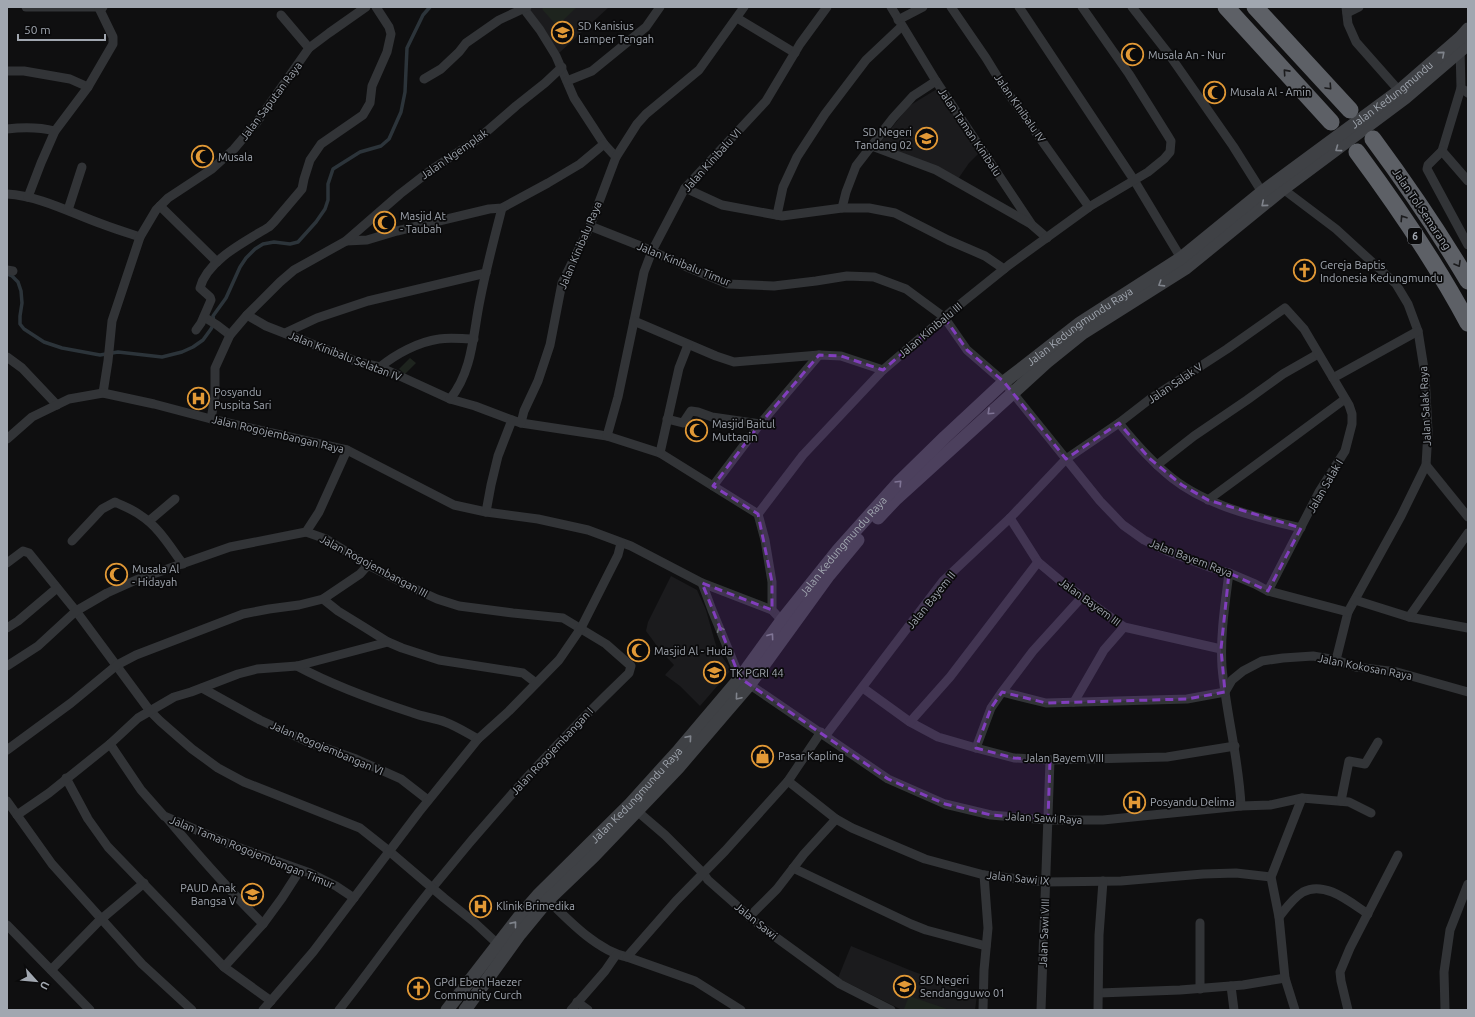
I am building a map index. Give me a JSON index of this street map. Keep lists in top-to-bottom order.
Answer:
{
  "streets": {
    "highway": ["Jalan Tol Semarang", "6"],
    "main road": ["Jalan Kedungmundu", "Jalan Kedungmundu Raya"],
    "street": [
      "Jalan Saputan Raya",
      "Jalan Kinibalu IV",
      "Jalan Taman Kinibalu",
      "Jalan Ngemplak",
      "Jalan Kinibalu VI",
      "Jalan Kinibalu Raya",
      "Jalan Kinibalu Timur",
      "Jalan Kinibalu III",
      "Jalan Kinibalu Selatan IV",
      "Jalan Salak V",
      "Jalan Salak Raya",
      "Jalan Rogojembangan Raya",
      "Jalan Salak I",
      "Jalan Bayem Raya",
      "Jalan Rogojembangan III",
      "Jalan Bayem II",
      "Jalan Bayem III",
      "Jalan Kokosan Raya",
      "Jalan Rogojembangan VI",
      "Jalan Rogojembangan I",
      "Jalan Bayem VIII",
      "Jalan Sawi Raya",
      "Jalan Taman Rogojembangan Timur",
      "Jalan Sawi IX",
      "Jalan Sawi",
      "Jalan Sawi VIII"
    ]
  },
  "crossings": [
    ["Jalan Kedungmundu", "Jalan Kedungmundu Raya"],
    ["Jalan Saputan Raya", "Jalan Rogojembangan Raya"],
    ["Jalan Kinibalu IV", "Jalan Kinibalu III"],
    ["Jalan Taman Kinibalu", "Jalan Kinibalu III"],
    ["Jalan Ngemplak", "Jalan Kinibalu Selatan IV"],
    ["Jalan Ngemplak", "Jalan Rogojembangan Raya"],
    ["Jalan Kinibalu VI", "Jalan Kinibalu Timur"],
    ["Jalan Kinibalu Raya", "Jalan Kinibalu Timur"],
    ["Jalan Kinibalu Raya", "Jalan Kinibalu Selatan IV"],
    ["Jalan Kinibalu Raya", "Jalan Rogojembangan Raya"],
    ["Jalan Kinibalu Timur", "Jalan Kedungmundu Raya"],
    ["Jalan Kinibalu Timur", "Jalan Kinibalu III"],
    ["Jalan Kinibalu Timur", "Jalan Bayem Raya"],
    ["Jalan Kedungmundu Raya", "Jalan Salak Raya"],
    ["Jalan Kedungmundu Raya", "Jalan Bayem Raya"],
    ["Jalan Kedungmundu Raya", "Jalan Sawi Raya"],
    ["Jalan Kedungmundu Raya", "Jalan Sawi"],
    ["Jalan Salak V", "Jalan Salak I"],
    ["Jalan Salak V", "Jalan Bayem Raya"],
    ["Jalan Salak V", "Jalan Bayem II"],
    ["Jalan Salak Raya", "Jalan Bayem Raya"],
    ["Jalan Salak Raya", "Jalan Kokosan Raya"],
    ["Jalan Salak I", "Jalan Bayem Raya"],
    ["Jalan Bayem Raya", "Jalan Bayem II"],
    ["Jalan Rogojembangan III", "Jalan Rogojembangan I"],
    ["Jalan Bayem II", "Jalan Bayem III"],
    ["Jalan Bayem II", "Jalan Bayem VIII"],
    ["Jalan Bayem II", "Jalan Sawi Raya"],
    ["Jalan Bayem II", "Jalan Sawi IX"],
    ["Jalan Bayem II", "Jalan Sawi"],
    ["Jalan Bayem VIII", "Jalan Sawi VIII"],
    ["Jalan Sawi Raya", "Jalan Sawi VIII"],
    ["Jalan Sawi IX", "Jalan Sawi VIII"]
  ],
  "places": {
    "school or university": [
      "SD Kanisius Lamper Tengah",
      "SD Negeri Tandang 02",
      "TK PGRI 44",
      "PAUD Anak Bangsa V",
      "SD Negeri Sendangguwo 01"
    ],
    "mosque": [
      "Musala An - Nur",
      "Musala Al - Amin",
      "Musala",
      "Masjid At - Taubah",
      "Masjid Baitul Muttaqin",
      "Musala Al - Hidayah",
      "Masjid Al - Huda"
    ],
    "church": ["Gereja Baptis Indonesia Kedungmundu", "GPdI Eben Haezer Community Curch"],
    "hospital": ["Posyandu Puspita Sari", "Posyandu Delima", "Klinik Brimedika"],
    "shop": ["Pasar Kapling"]
  },
  "scale_bar": "50 m",
  "north": "bottom right"
}
